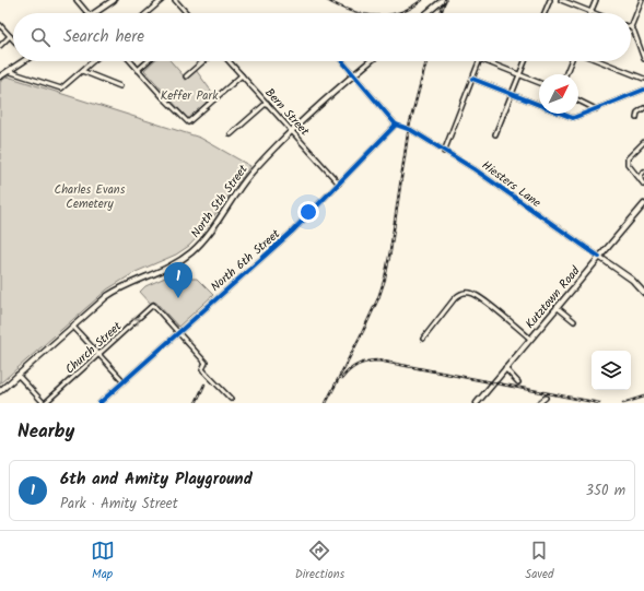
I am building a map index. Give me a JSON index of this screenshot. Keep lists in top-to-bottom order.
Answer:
{
  "streets": {
    "main road": ["North 5th Street", "Kutztown Road"],
    "street": [
      "Bern Street",
      "Hiesters Lane",
      "North 6th Street",
      "Church Street"
    ]
  },
  "crossings": [
    ["Bern Street", "North 5th Street"],
    ["Bern Street", "North 6th Street"],
    ["Hiesters Lane", "Kutztown Road"],
    ["North 5th Street", "North 6th Street"],
    ["North 6th Street", "Church Street"]
  ],
  "parks": ["Keffer Park", "Charles Evans Cemetery"],
  "north": "top right",
  "page": {
    "search": "Search here",
    "pins": "1",
    "heading": "Nearby",
    "list": [
      {
        "mark": "1",
        "name": "6th and Amity Playground",
        "note": "Park · Amity Street",
        "value": "350 m"
      }
    ],
    "nav": ["Map", "Directions", "Saved"]
  }
}
